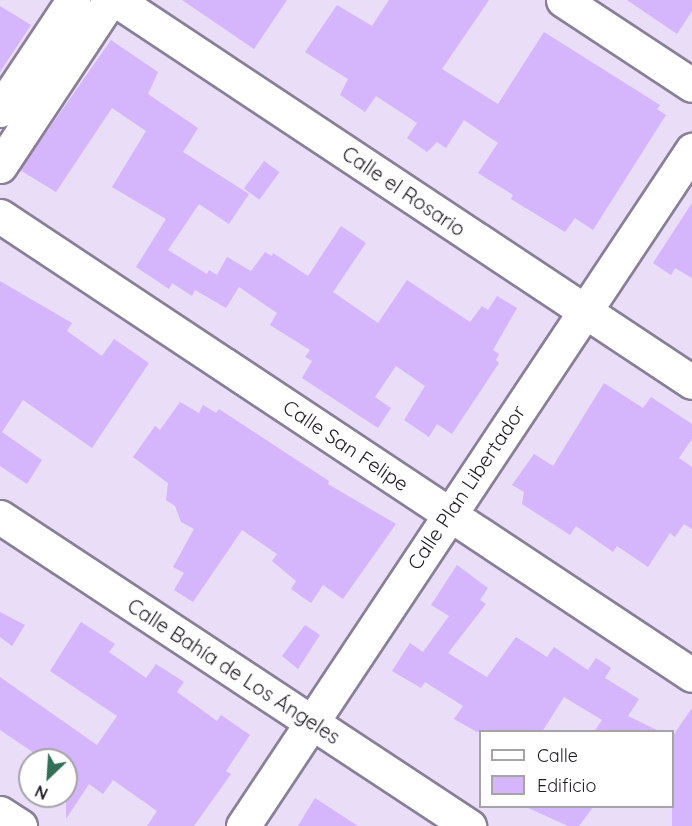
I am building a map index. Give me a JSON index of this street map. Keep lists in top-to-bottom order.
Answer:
{
  "streets": {
    "street": [
      "Calle el Rosario",
      "Calle San Felipe",
      "Calle Plan Libertador",
      "Calle Bahía de Los Ángeles"
    ]
  },
  "crossings": [
    ["Calle el Rosario", "Calle Plan Libertador"],
    ["Calle San Felipe", "Calle Plan Libertador"],
    ["Calle Plan Libertador", "Calle Bahía de Los Ángeles"]
  ],
  "legend": ["Calle", "Edificio"],
  "north": "bottom left"
}
